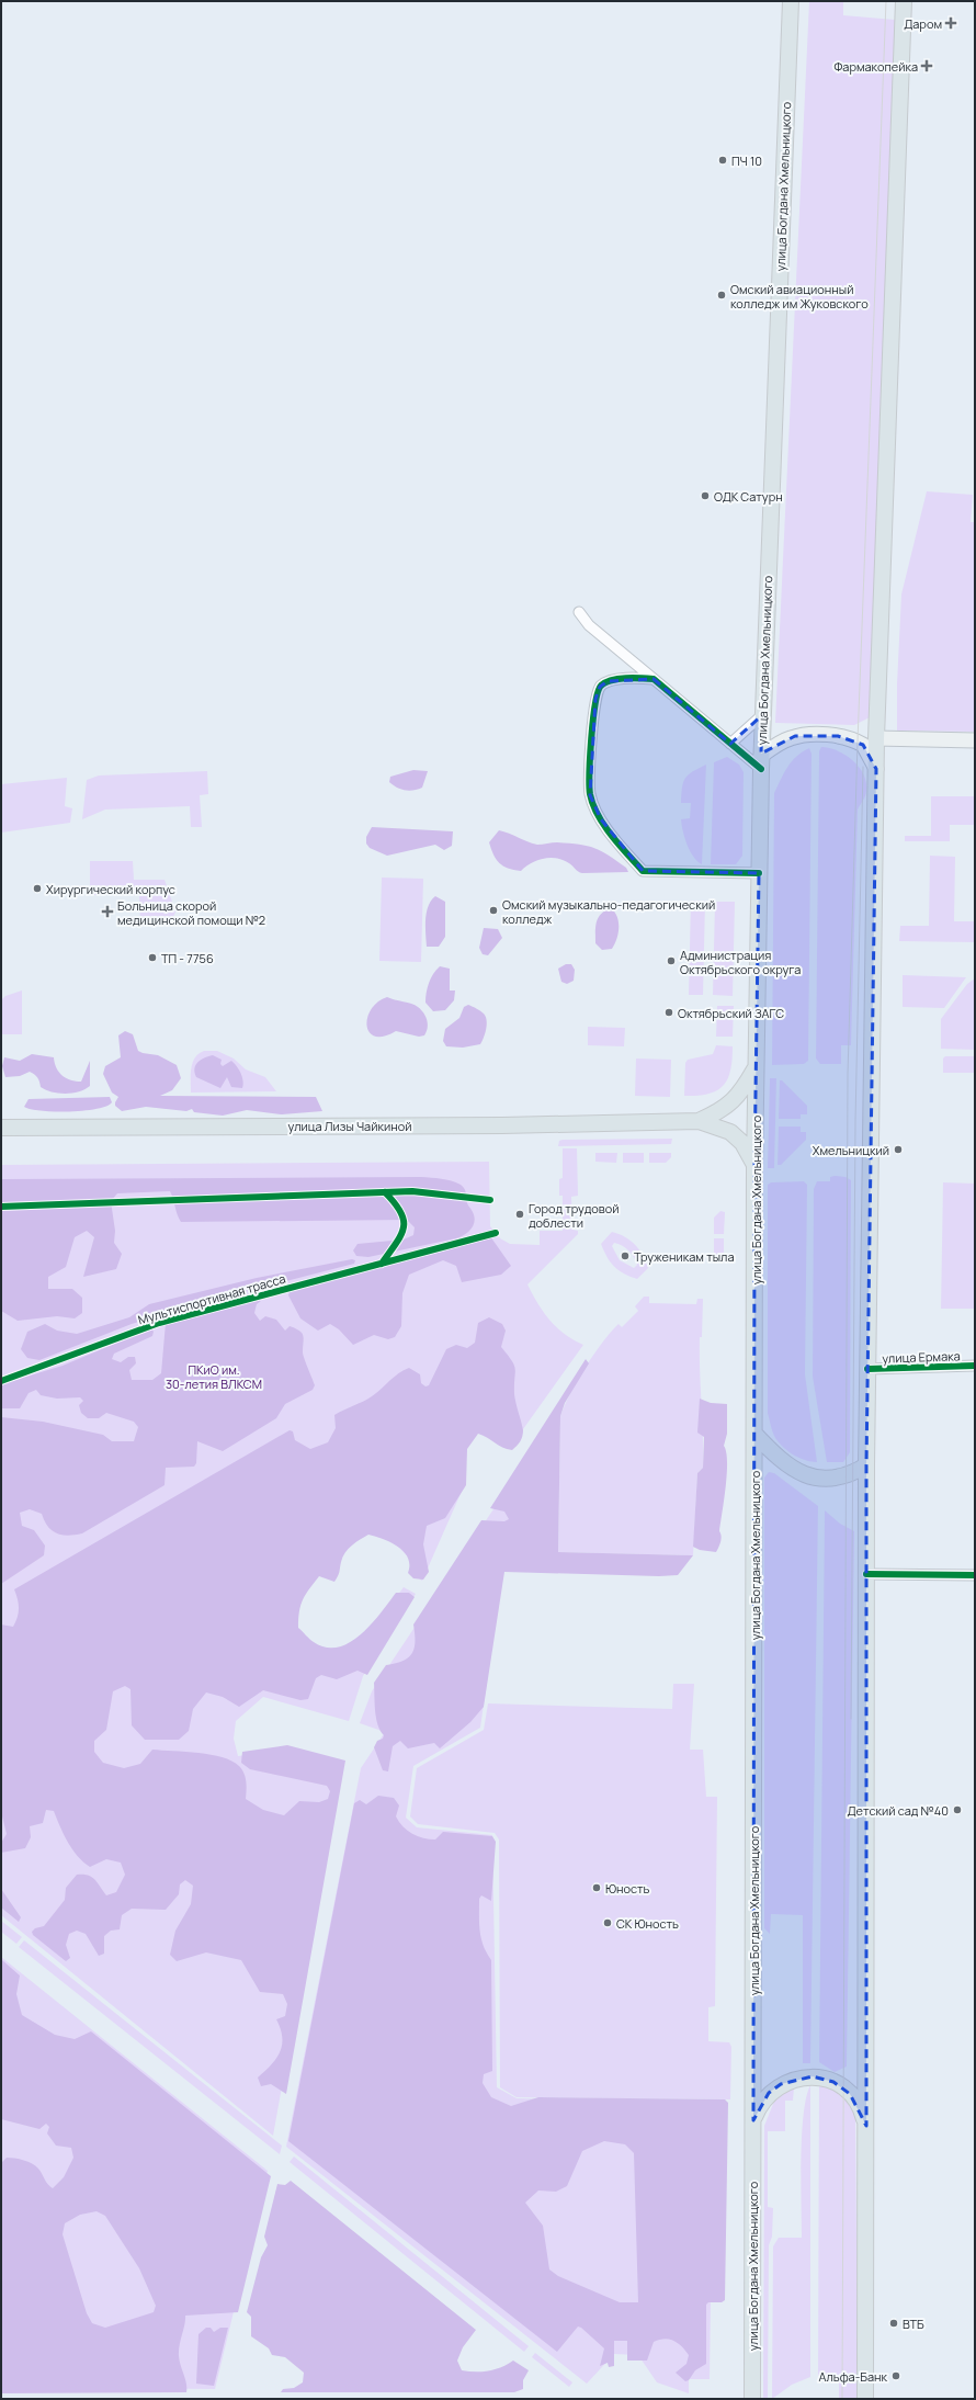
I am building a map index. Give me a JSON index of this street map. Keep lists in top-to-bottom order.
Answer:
{
  "streets": {
    "main road": ["улица Богдана Хмельницкого", "улица Лизы Чайкиной"],
    "street": ["улица Ермака"],
    "cycle path": ["Мультиспортивная трасса"]
  },
  "parks": ["ПКиО им. 30-летия ВЛКСМ"],
  "places": {
    "health": ["Даром", "Фармакопейка", "Больница скорой медицинской помощи №2"],
    "other": [
      "ПЧ 10",
      "Омский авиационный колледж им Жуковского",
      "ОДК Сатурн",
      "Хирургический корпус",
      "Омский музыкально-педагогический колледж",
      "ТП - 7756",
      "Администрация Октябрьского округа",
      "Октябрьский ЗАГС",
      "Хмельницкий",
      "Город трудовой доблести",
      "Труженикам тыла",
      "Детский сад №40",
      "Юность",
      "СК Юность",
      "ВТБ",
      "Альфа-Банк"
    ]
  }
}
